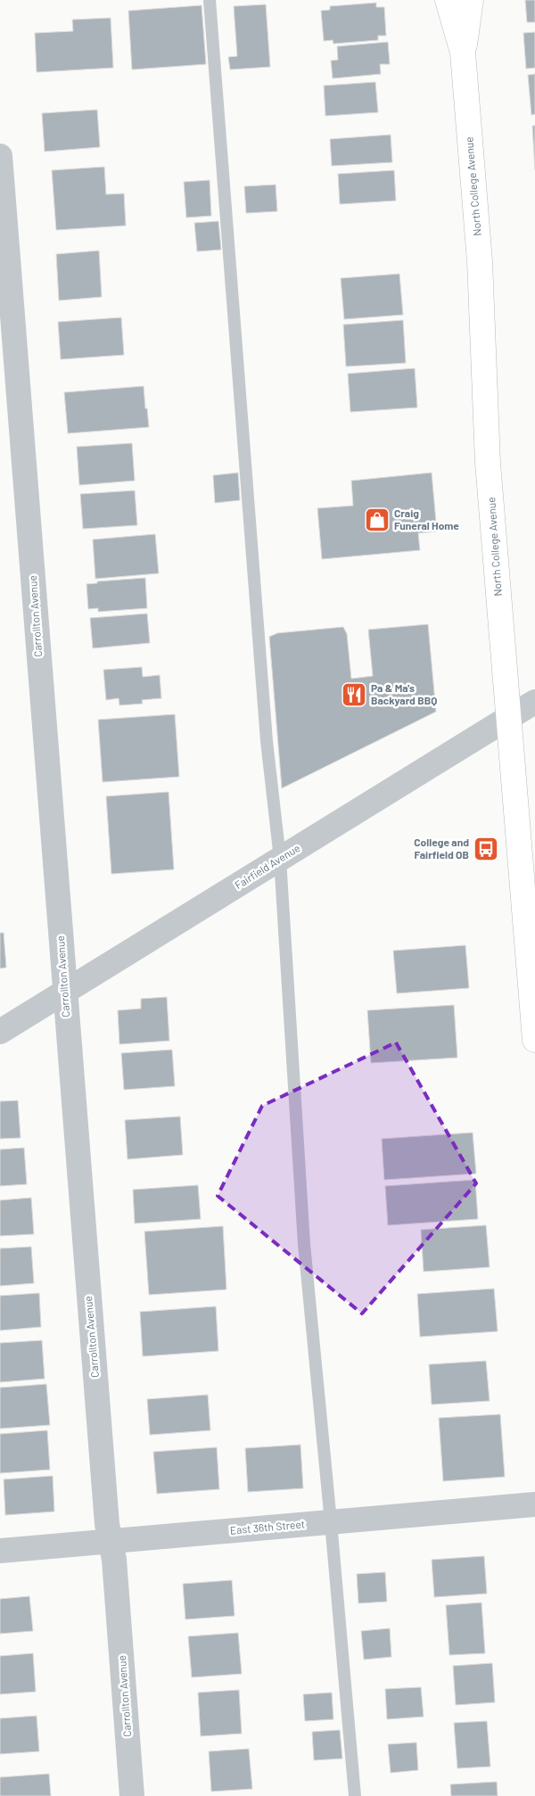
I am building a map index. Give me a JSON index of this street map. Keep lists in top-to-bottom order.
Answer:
{
  "streets": {
    "main road": ["North College Avenue"],
    "street": ["Carrollton Avenue", "Fairfield Avenue", "East 36th Street"]
  },
  "crossings": [
    ["North College Avenue", "Fairfield Avenue"],
    ["Carrollton Avenue", "Fairfield Avenue"],
    ["Carrollton Avenue", "East 36th Street"]
  ],
  "places": {
    "shop": ["Craig Funeral Home"],
    "restaurant": ["Pa & Ma's Backyard BBQ"],
    "bus stop": ["College and Fairfield OB"]
  }
}
